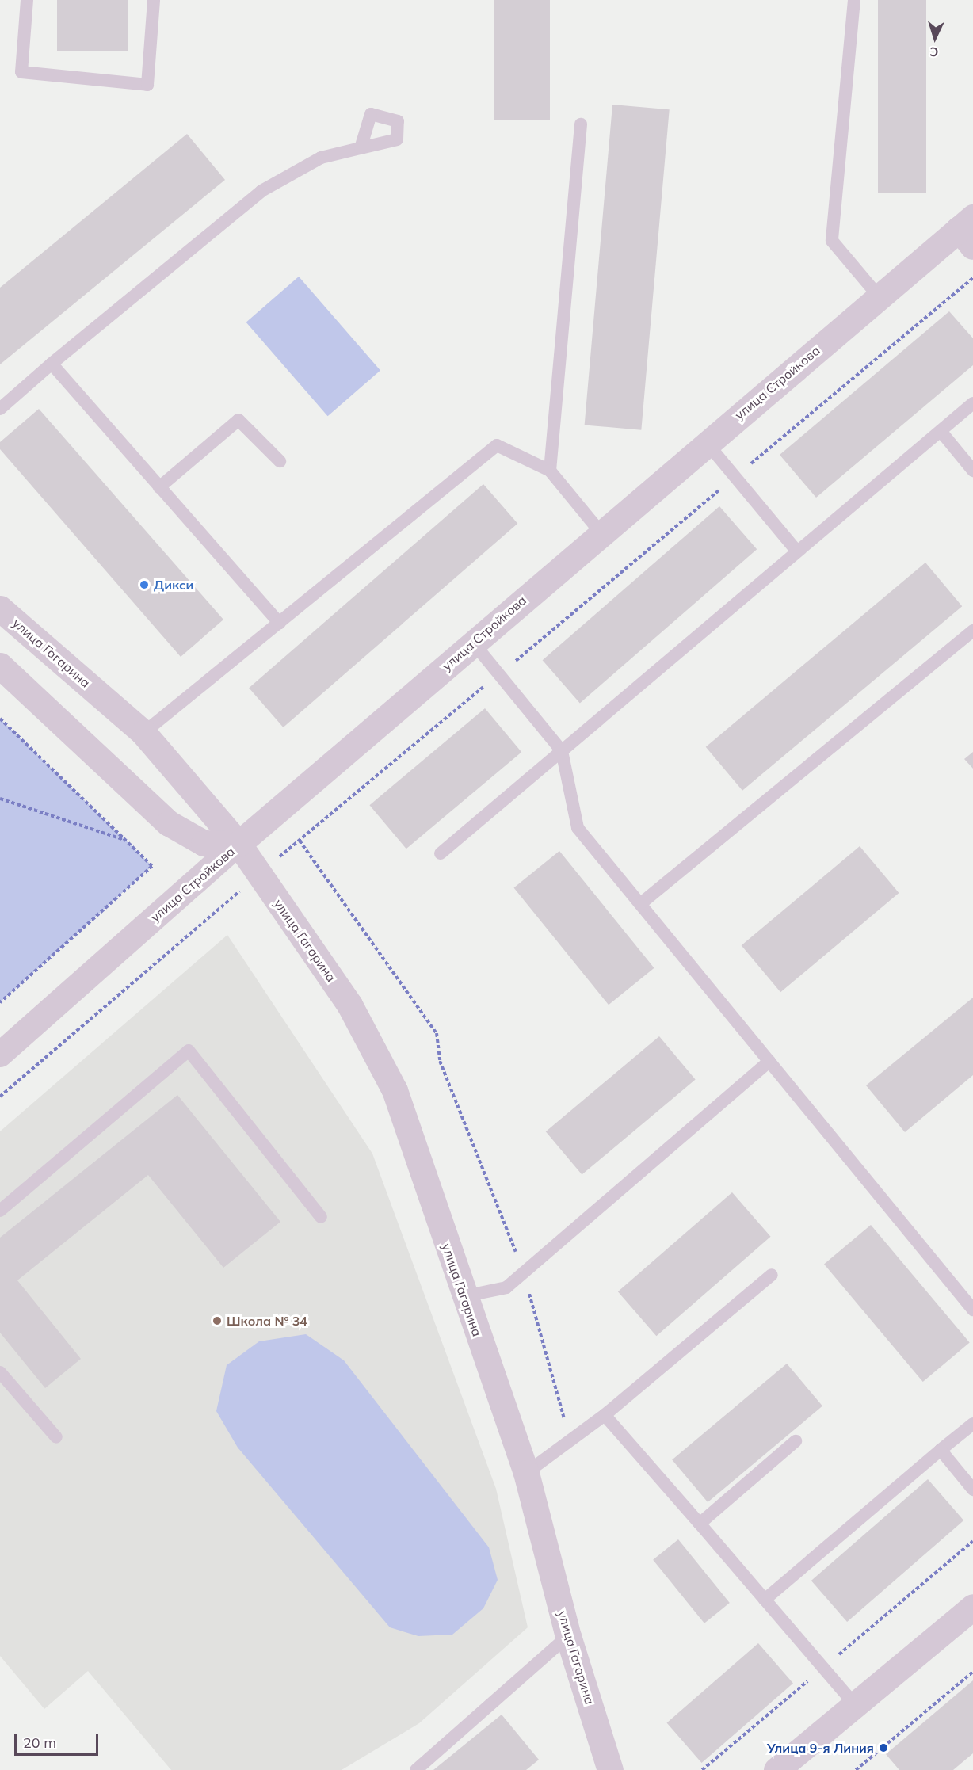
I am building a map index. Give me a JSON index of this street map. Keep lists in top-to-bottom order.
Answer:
{
  "streets": {
    "street": ["улица Стройкова", "улица Гагарина"]
  },
  "crossings": [
    ["улица Стройкова", "улица Гагарина"]
  ],
  "places": ["Дикси", "Школа № 34", "Улица 9-я Линия"],
  "scale_bar": "20 m",
  "north": "bottom"
}
